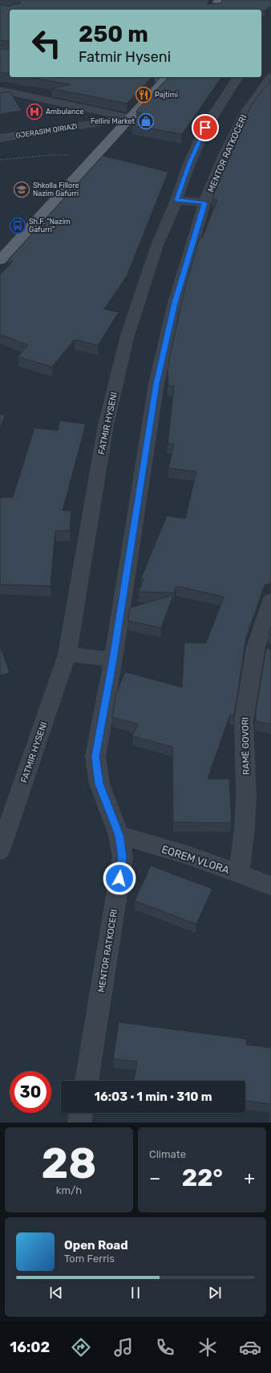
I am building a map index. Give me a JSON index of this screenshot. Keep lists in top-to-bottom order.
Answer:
{
  "streets": {
    "street": [
      "GJERASIM QIRIAZI",
      "MENTOR RATKOCERI",
      "FATMIR HYSENI",
      "RAMË GOVORI",
      "EQREM VLORA"
    ]
  },
  "crossings": [
    ["MENTOR RATKOCERI", "EQREM VLORA"],
    ["RAMË GOVORI", "EQREM VLORA"]
  ],
  "places": {
    "restaurant": ["Pajtimi"],
    "hospital": ["Ambulance"],
    "shop": ["Fellini Market"],
    "school or university": ["Shkolla Fillore Nazim Gafurri"],
    "bus stop": ["Sh.F. \"Nazim Gafurri\""]
  },
  "page": {
    "turn": ["250 m", "Fatmir Hyseni"],
    "limit": "30",
    "trip": "16:03 · 1 min · 310 m",
    "tile": [
      ["28", "km/h"],
      "Climate"
    ],
    "heat": ["−", "22°", "+"],
    "song": ["Open Road", "Tom Ferris"],
    "tabs": "16:02"
  }
}
